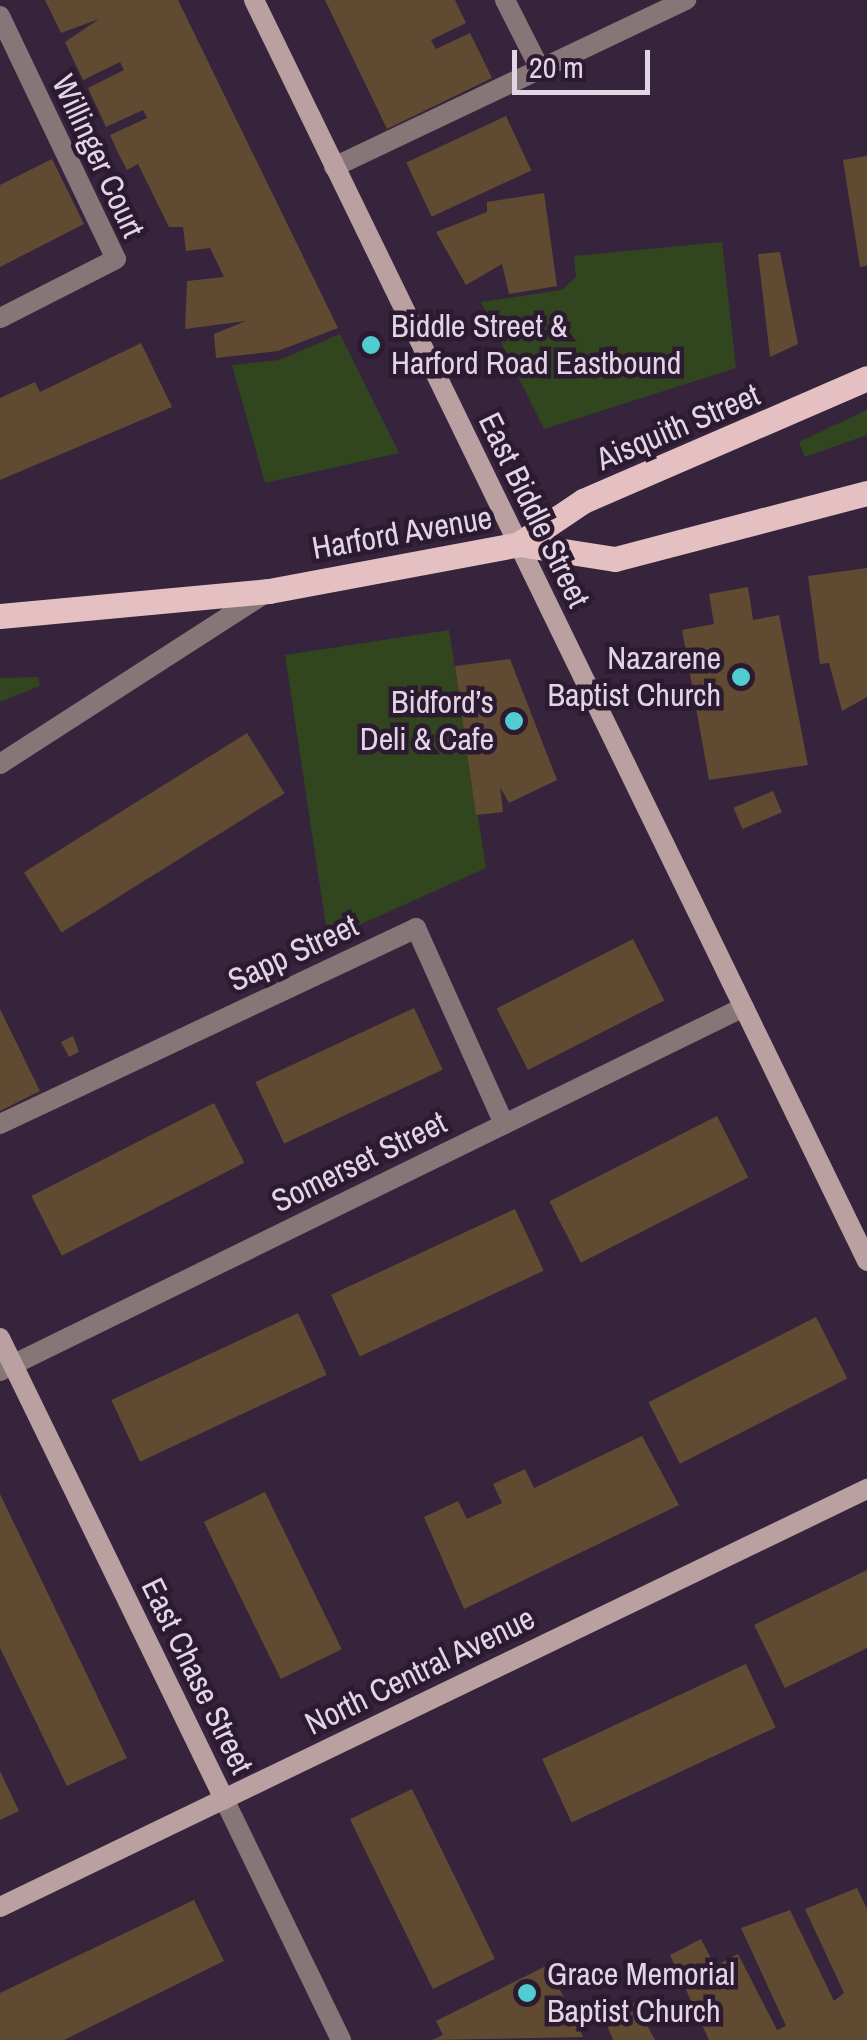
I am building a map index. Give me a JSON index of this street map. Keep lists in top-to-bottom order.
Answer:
{
  "streets": {
    "main road": ["Aisquith Street", "Harford Avenue"],
    "street": [
      "Willinger Court",
      "East Biddle Street",
      "Sapp Street",
      "Somerset Street",
      "North Central Avenue",
      "East Chase Street"
    ]
  },
  "crossings": [
    ["Aisquith Street", "East Biddle Street"],
    ["Aisquith Street", "Harford Avenue"],
    ["East Biddle Street", "Harford Avenue"],
    ["East Biddle Street", "Somerset Street"],
    ["Sapp Street", "Somerset Street"],
    ["Somerset Street", "East Chase Street"],
    ["North Central Avenue", "East Chase Street"]
  ],
  "places": [
    "Biddle Street & Harford Road Eastbound",
    "Nazarene Baptist Church",
    "Bidford’s Deli & Cafe",
    "Grace Memorial Baptist Church"
  ],
  "scale_bar": "20 m"
}
